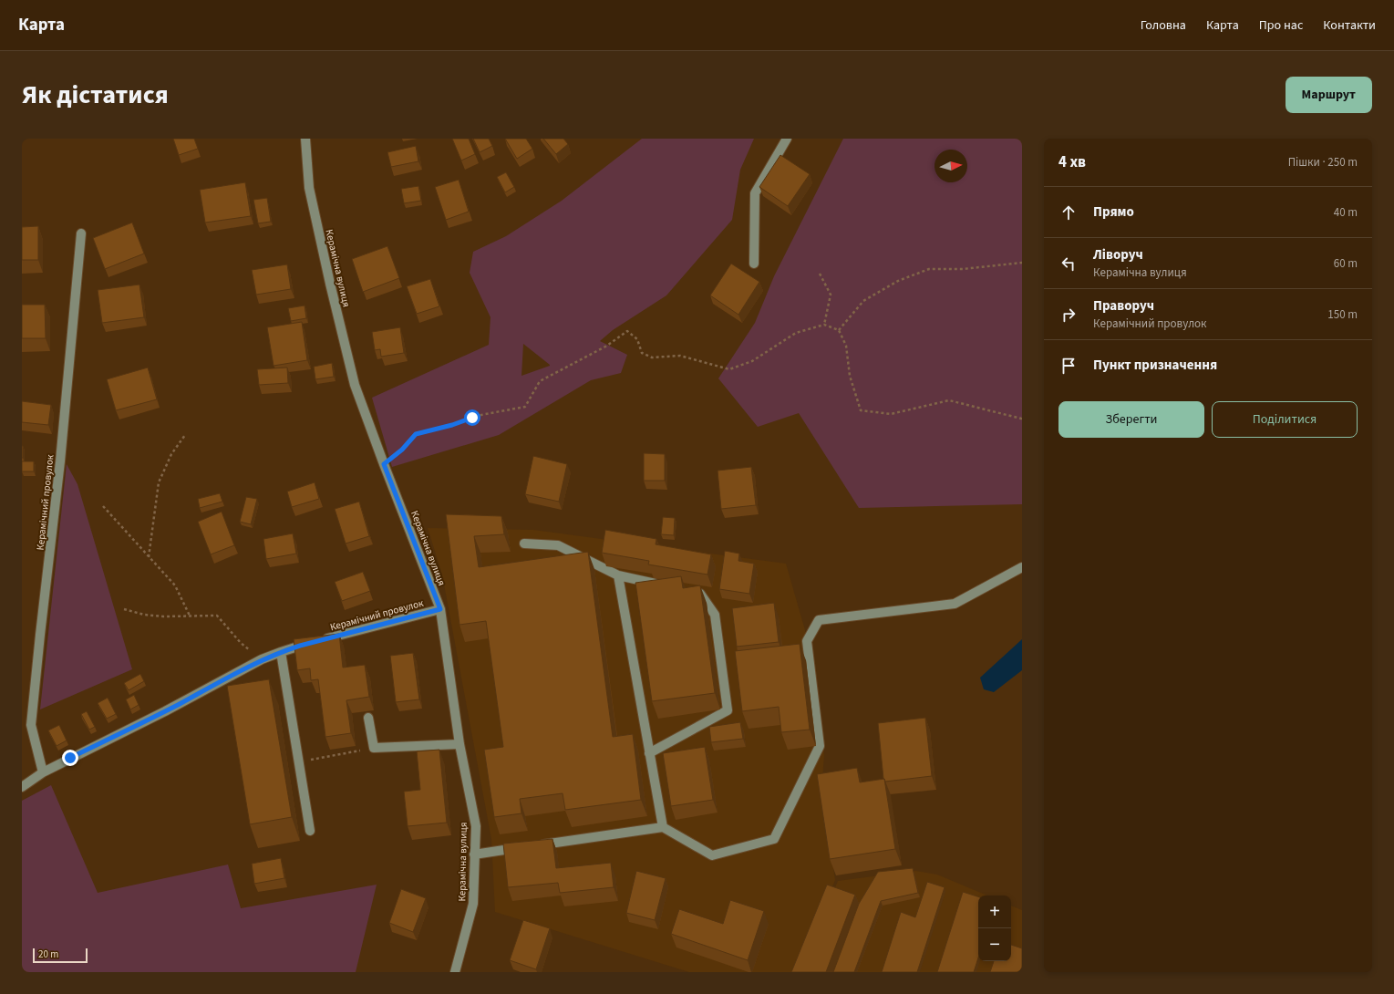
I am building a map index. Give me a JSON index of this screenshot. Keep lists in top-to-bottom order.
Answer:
{
  "streets": {
    "street": ["Керамічна вулиця", "Керамічний провулок"]
  },
  "crossings": [
    ["Керамічна вулиця", "Керамічний провулок"]
  ],
  "scale_bar": "20 m",
  "north": "right",
  "page": {
    "header": "Карта",
    "nav": [
      "Головна",
      "Карта",
      "Про нас",
      "Контакти"
    ],
    "title": "Як дістатися",
    "buttons": [
      "Маршрут",
      ["Зберегти", "Поділитися"]
    ],
    "heading": ["4 хв", "Пішки · 250 m"],
    "list": [
      ["Прямо", "40 m"],
      ["Ліворуч", "Керамічна вулиця", "60 m"],
      ["Праворуч", "Керамічний провулок", "150 m"],
      "Пункт призначення"
    ],
    "map_buttons": ["+", "−"],
    "scale": "20 m"
  }
}
